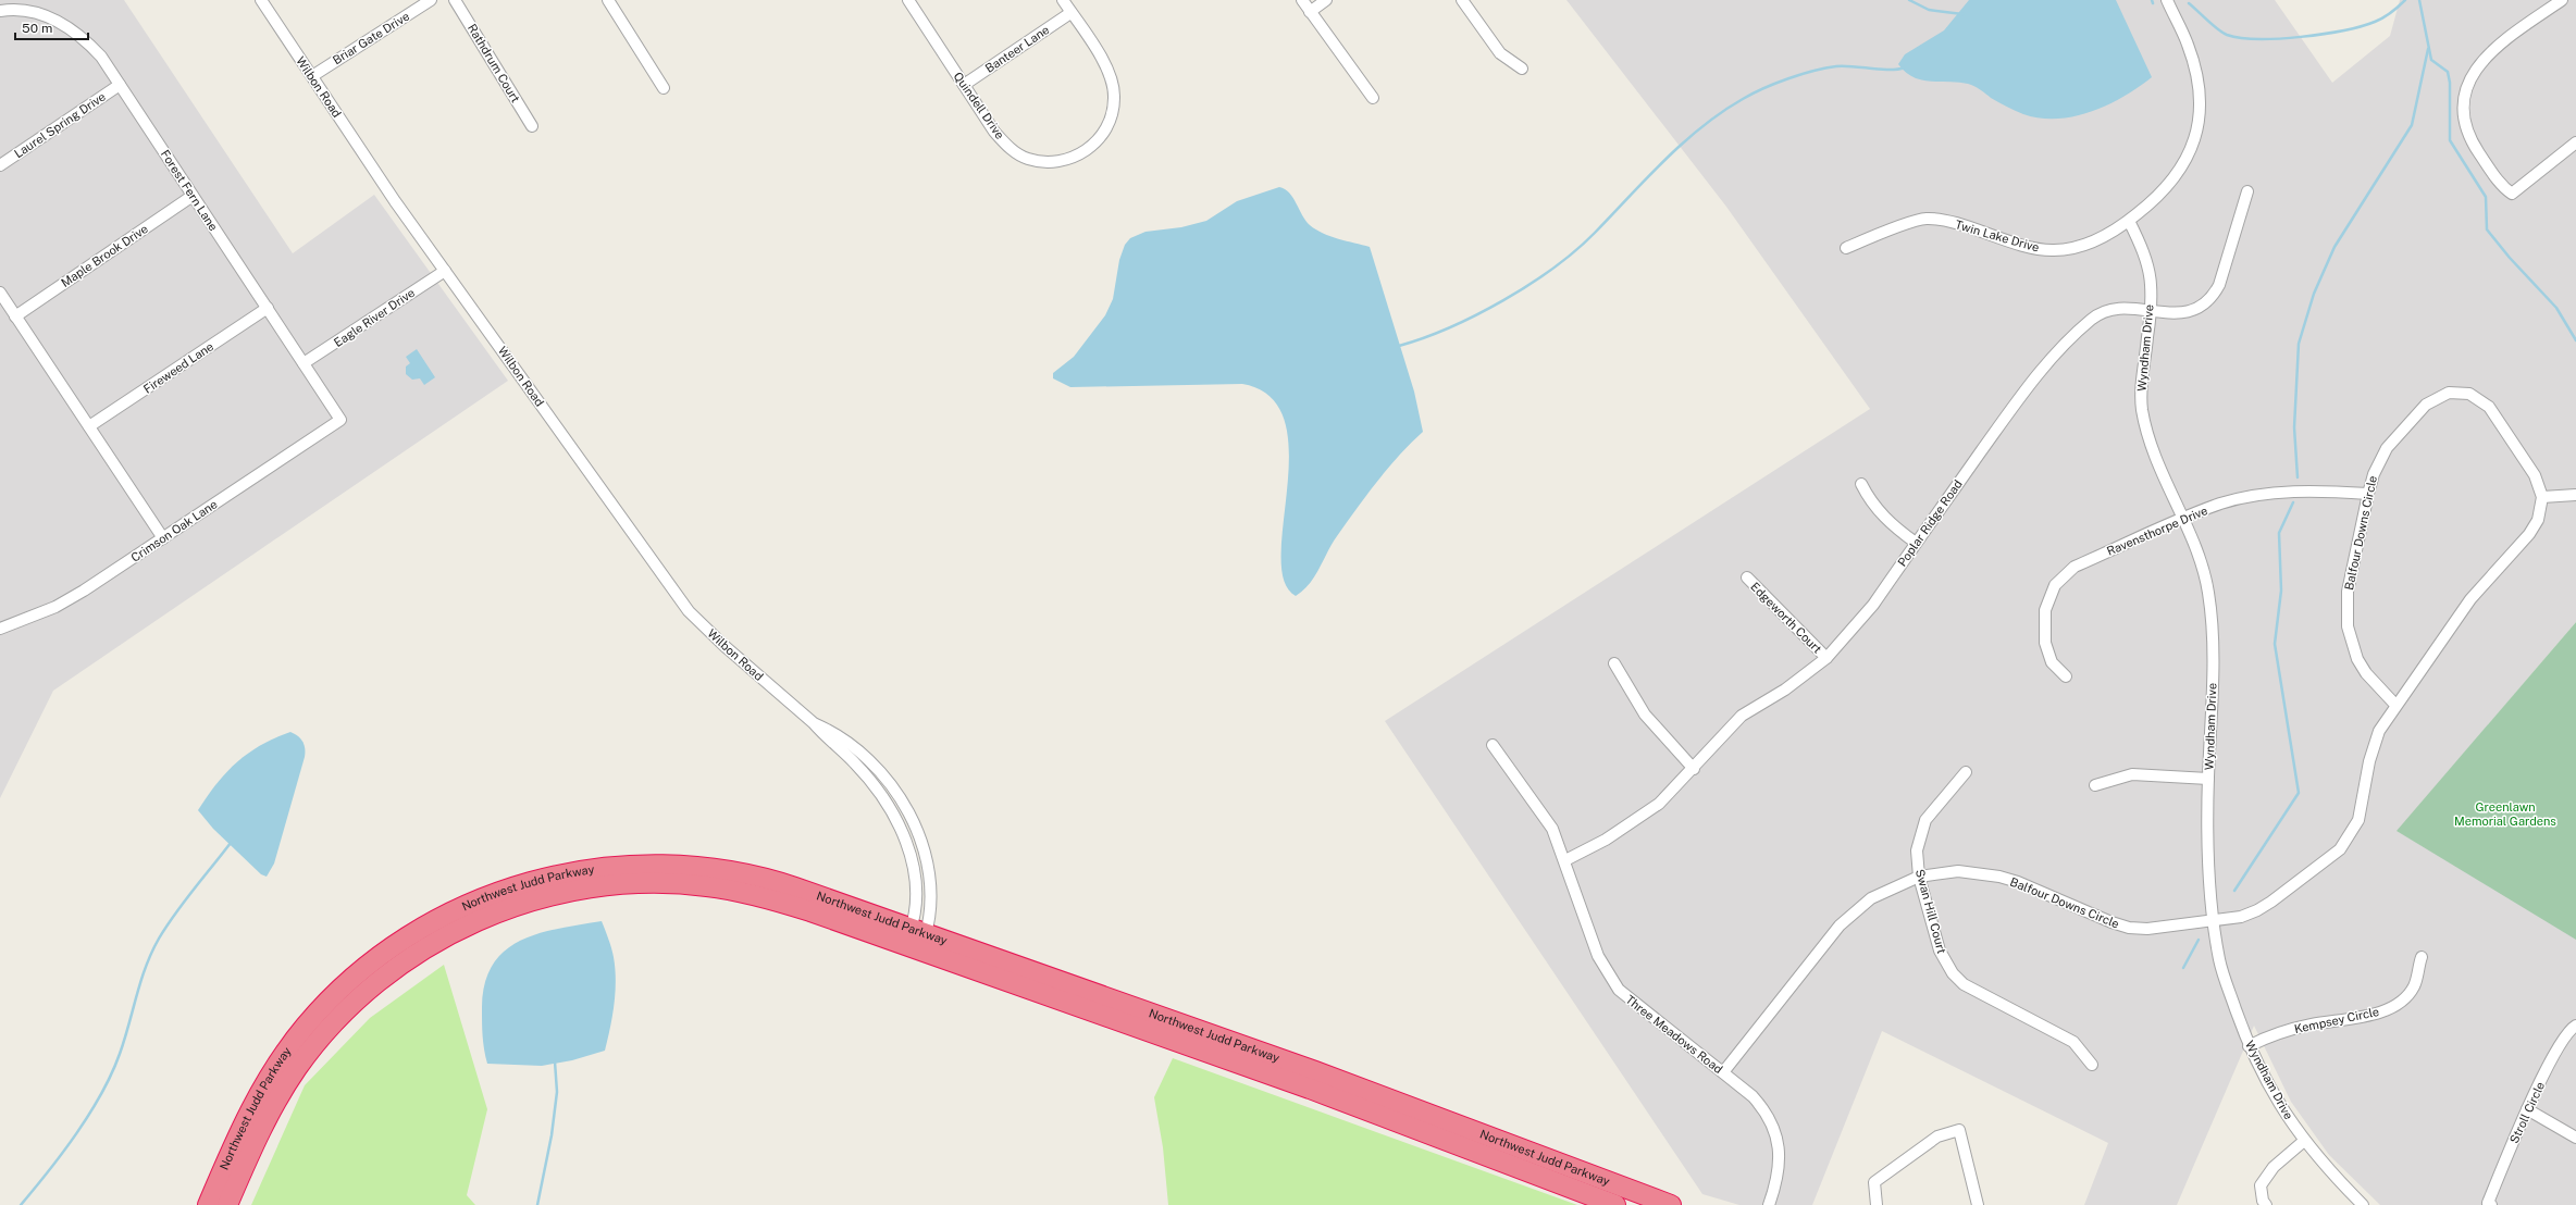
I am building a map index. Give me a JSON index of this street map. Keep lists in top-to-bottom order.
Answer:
{
  "streets": {
    "highway": ["Northwest Judd Parkway"],
    "street": [
      "Briar Gate Drive",
      "Banteer Lane",
      "Rathdrum Court",
      "Wilbon Road",
      "Quindell Drive",
      "Laurel Spring Drive",
      "Forest Fern Lane",
      "Twin Lake Drive",
      "Maple Brook Drive",
      "Eagle River Drive",
      "Wyndham Drive",
      "Fireweed Lane",
      "Poplar Ridge Road",
      "Crimson Oak Lane",
      "Ravensthorpe Drive",
      "Balfour Downs Circle",
      "Edgeworth Court",
      "Swan Hill Court",
      "Kempsey Circle",
      "Three Meadows Road",
      "Stroll Circle"
    ]
  },
  "crossings": [
    ["Briar Gate Drive", "Wilbon Road"],
    ["Banteer Lane", "Quindell Drive"],
    ["Wilbon Road", "Eagle River Drive"],
    ["Wilbon Road", "Northwest Judd Parkway"],
    ["Laurel Spring Drive", "Forest Fern Lane"],
    ["Forest Fern Lane", "Maple Brook Drive"],
    ["Forest Fern Lane", "Eagle River Drive"],
    ["Forest Fern Lane", "Fireweed Lane"],
    ["Forest Fern Lane", "Crimson Oak Lane"],
    ["Twin Lake Drive", "Wyndham Drive"],
    ["Wyndham Drive", "Poplar Ridge Road"],
    ["Wyndham Drive", "Ravensthorpe Drive"],
    ["Wyndham Drive", "Balfour Downs Circle"],
    ["Wyndham Drive", "Kempsey Circle"],
    ["Poplar Ridge Road", "Edgeworth Court"],
    ["Poplar Ridge Road", "Three Meadows Road"],
    ["Ravensthorpe Drive", "Balfour Downs Circle"],
    ["Balfour Downs Circle", "Swan Hill Court"],
    ["Balfour Downs Circle", "Three Meadows Road"]
  ],
  "parks": ["Greenlawn Memorial Gardens"],
  "scale_bar": "50 m"
}
